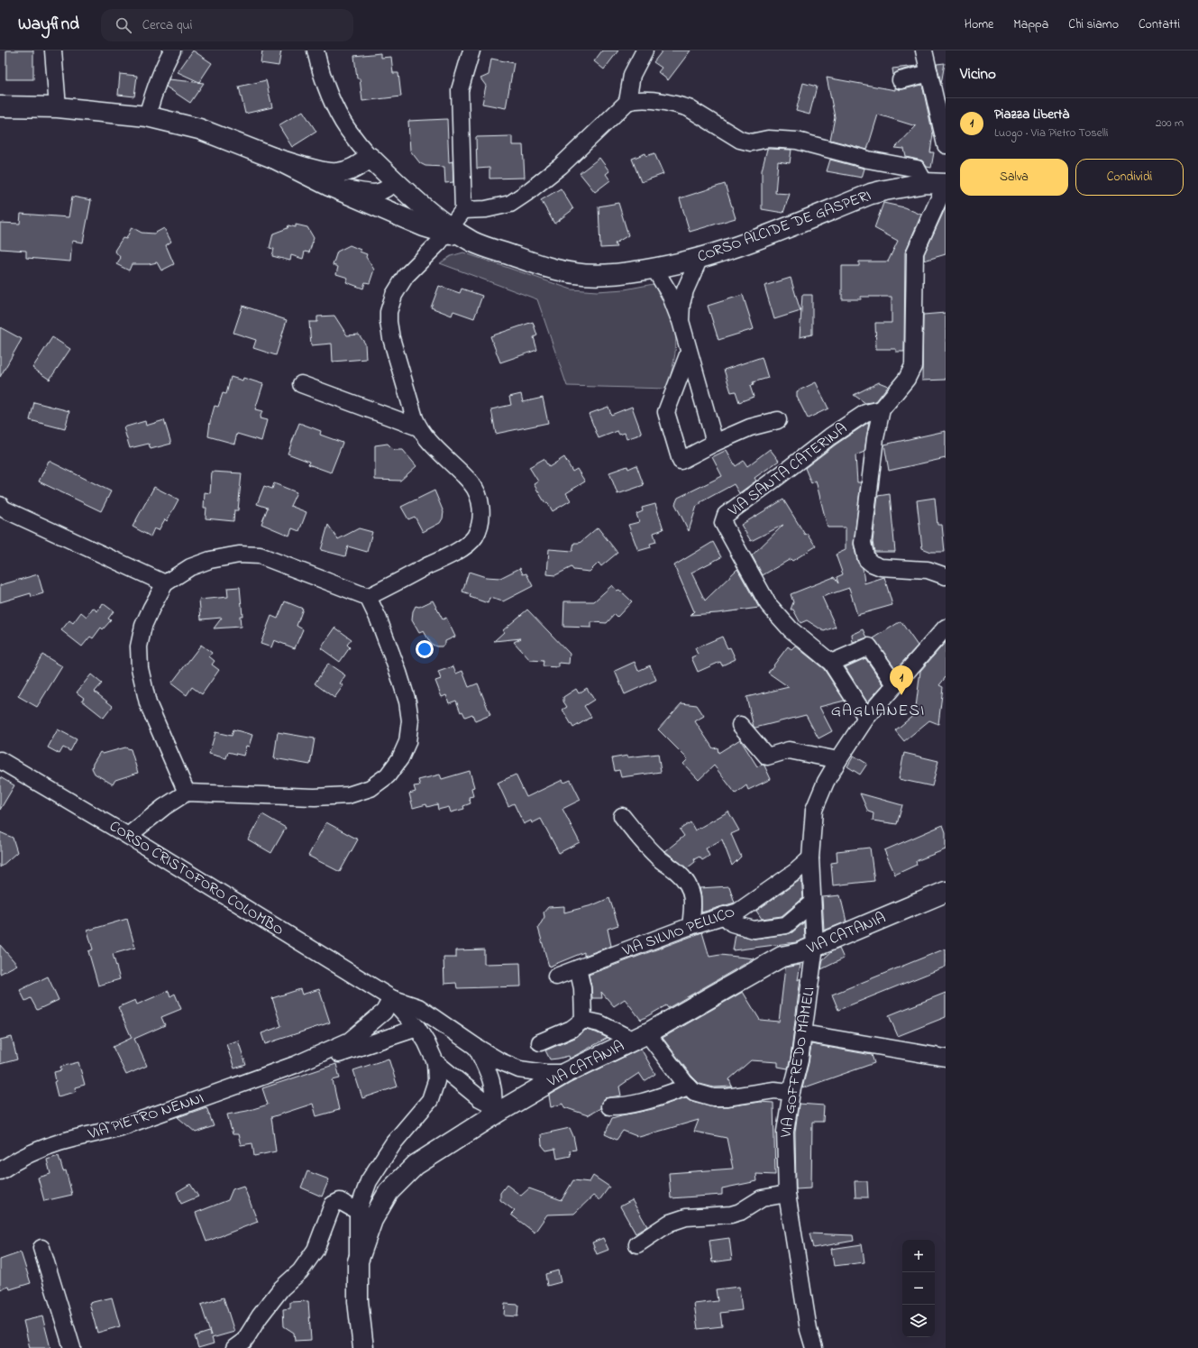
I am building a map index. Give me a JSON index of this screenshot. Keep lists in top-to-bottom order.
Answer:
{
  "streets": {
    "main road": ["CORSO ALCIDE DE GASPERI", "VIA CATANIA"],
    "street": [
      "VIA SANTA CATERINA",
      "CORSO CRISTOFORO COLOMBO",
      "VIA SILVIO PELLICO",
      "VIA GOFFREDO MAMELI",
      "VIA PIETRO NENNI"
    ]
  },
  "crossings": [
    ["VIA SANTA CATERINA", "VIA GOFFREDO MAMELI"],
    ["VIA SILVIO PELLICO", "VIA GOFFREDO MAMELI"],
    ["VIA CATANIA", "VIA GOFFREDO MAMELI"]
  ],
  "districts": ["GAGLIANESI"],
  "page": {
    "header": "Wayfind",
    "search": "Cerca qui",
    "nav": [
      "Home",
      "Mappa",
      "Chi siamo",
      "Contatti"
    ],
    "heading": "Vicino",
    "list": [
      {
        "mark": "1",
        "name": "Piazza Libertà",
        "note": "Luogo · Via Pietro Toselli",
        "value": "200 m"
      }
    ],
    "buttons": ["Salva", "Condividi"],
    "pins": "1",
    "map_buttons": ["+", "−"]
  }
}
